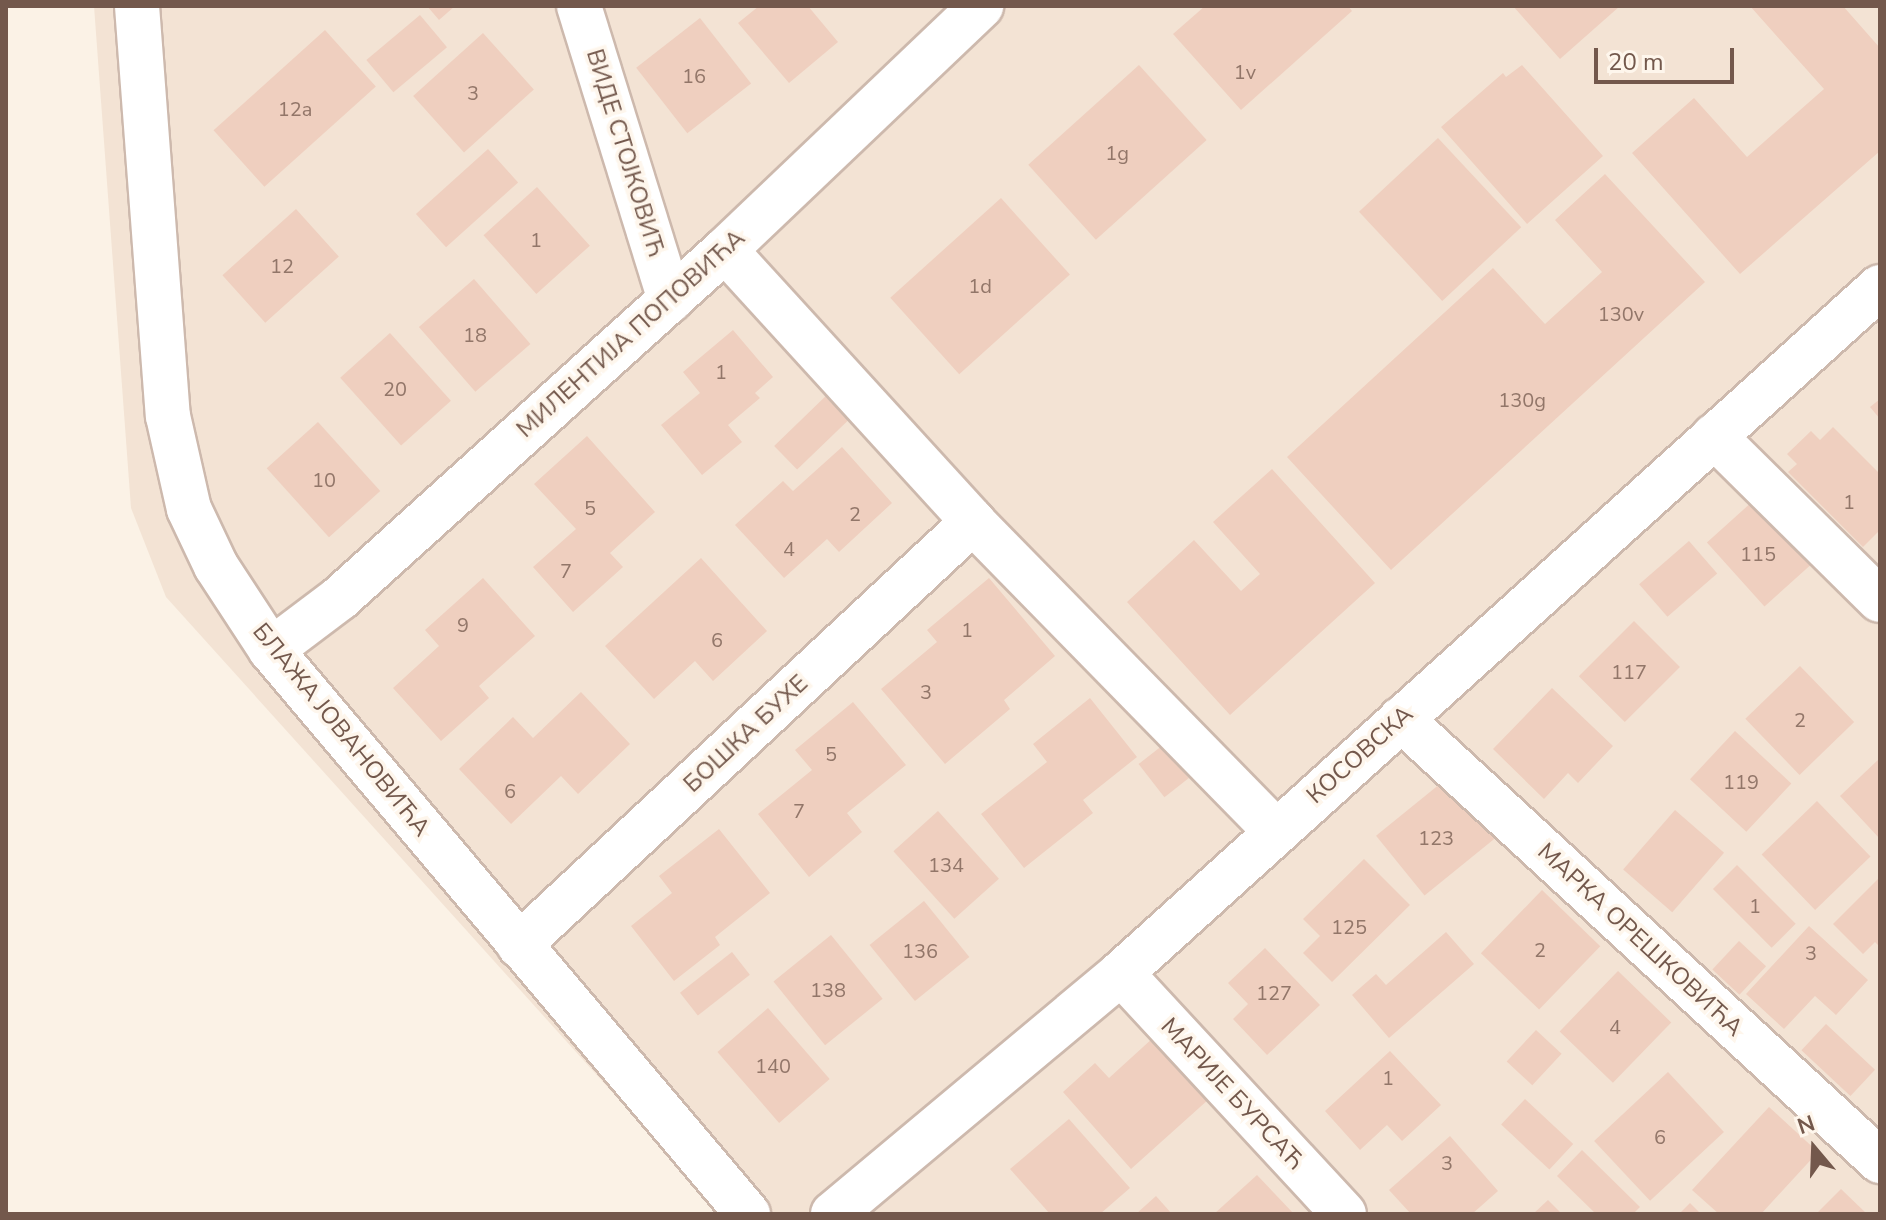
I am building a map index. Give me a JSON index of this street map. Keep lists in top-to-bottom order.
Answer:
{
  "streets": {
    "street": [
      "ВИДЕ СТОЈКОВИЋ",
      "МИЛЕНТИЈА ПОПОВИЋА",
      "БЛАЖА ЈОВАНОВИЋА",
      "БОШКА БУХЕ",
      "КОСОВСКА",
      "МАРКА ОРЕШКОВИЋА",
      "МАРИЈЕ БУРСАЋ"
    ]
  },
  "crossings": [
    ["ВИДЕ СТОЈКОВИЋ", "МИЛЕНТИЈА ПОПОВИЋА"],
    ["МИЛЕНТИЈА ПОПОВИЋА", "БЛАЖА ЈОВАНОВИЋА"],
    ["БЛАЖА ЈОВАНОВИЋА", "БОШКА БУХЕ"],
    ["КОСОВСКА", "МАРКА ОРЕШКОВИЋА"],
    ["КОСОВСКА", "МАРИЈЕ БУРСАЋ"]
  ],
  "house_numbers": [
    "1v",
    "16",
    "3",
    "12a",
    "1g",
    "1",
    "12",
    "1d",
    "130v",
    "18",
    "1",
    "20",
    "130g",
    "10",
    "1",
    "5",
    "2",
    "4",
    "115",
    "7",
    "9",
    "1",
    "6",
    "117",
    "3",
    "2",
    "5",
    "119",
    "6",
    "7",
    "123",
    "134",
    "1",
    "125",
    "2",
    "136",
    "3",
    "138",
    "127",
    "4",
    "140",
    "1",
    "6",
    "3"
  ],
  "scale_bar": "20 m",
  "north": "top"
}
